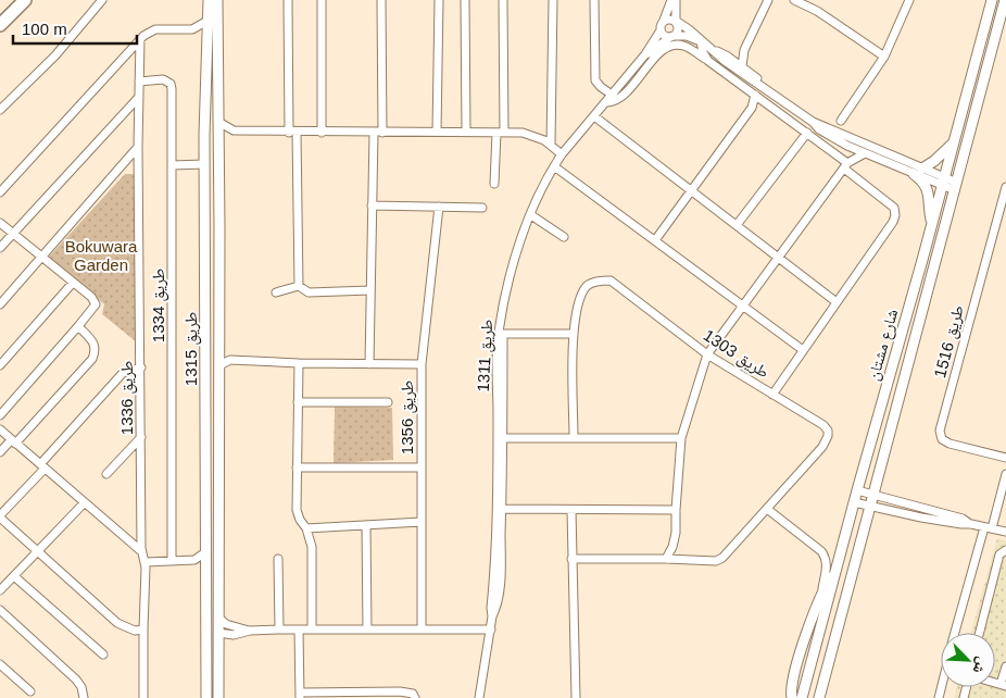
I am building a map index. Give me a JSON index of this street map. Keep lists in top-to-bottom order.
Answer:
{
  "streets": {
    "street": [
      "طريق 1334",
      "طريق 1516",
      "شارع مشتان",
      "طريق 1315",
      "طريق 1303",
      "طريق 1311",
      "طريق 1336",
      "طريق 1356"
    ]
  },
  "crossings": [
    ["طريق 1334", "طريق 1336"]
  ],
  "parks": ["Bokuwara Garden"],
  "scale_bar": "100 m",
  "north": "bottom right"
}
